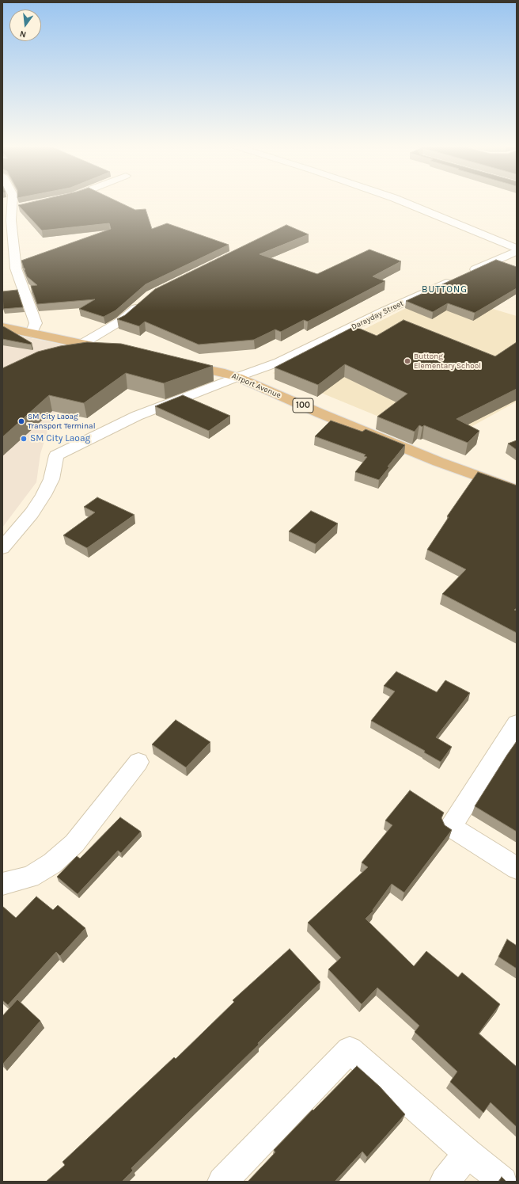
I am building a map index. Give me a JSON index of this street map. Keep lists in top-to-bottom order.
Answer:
{
  "streets": {
    "main road": ["Airport Avenue", "100"],
    "street": ["Darayday Street"]
  },
  "crossings": [
    ["Darayday Street", "Airport Avenue"]
  ],
  "districts": ["BUTTONG"],
  "places": ["Buttong Elementary School", "SM City Laoag Transport Terminal", "SM City Laoag"],
  "north": "bottom"
}
